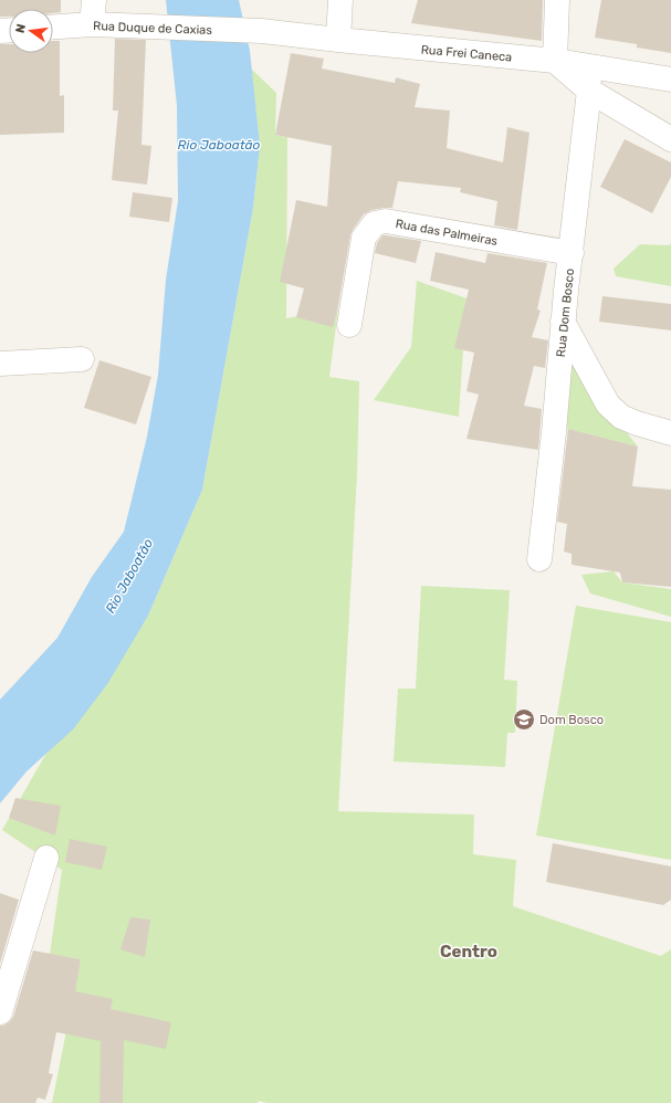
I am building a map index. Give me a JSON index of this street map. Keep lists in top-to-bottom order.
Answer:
{
  "streets": {
    "street": [
      "Rua Duque de Caxias",
      "Rua Frei Caneca",
      "Rua das Palmeiras",
      "Rua Dom Bosco"
    ]
  },
  "crossings": [
    ["Rua Duque de Caxias", "Rua Frei Caneca"],
    ["Rua Frei Caneca", "Rua Dom Bosco"],
    ["Rua das Palmeiras", "Rua Dom Bosco"]
  ],
  "districts": ["Centro"],
  "water": ["Rio Jaboatão"],
  "places": {
    "school or university": ["Dom Bosco"]
  },
  "north": "left"
}
